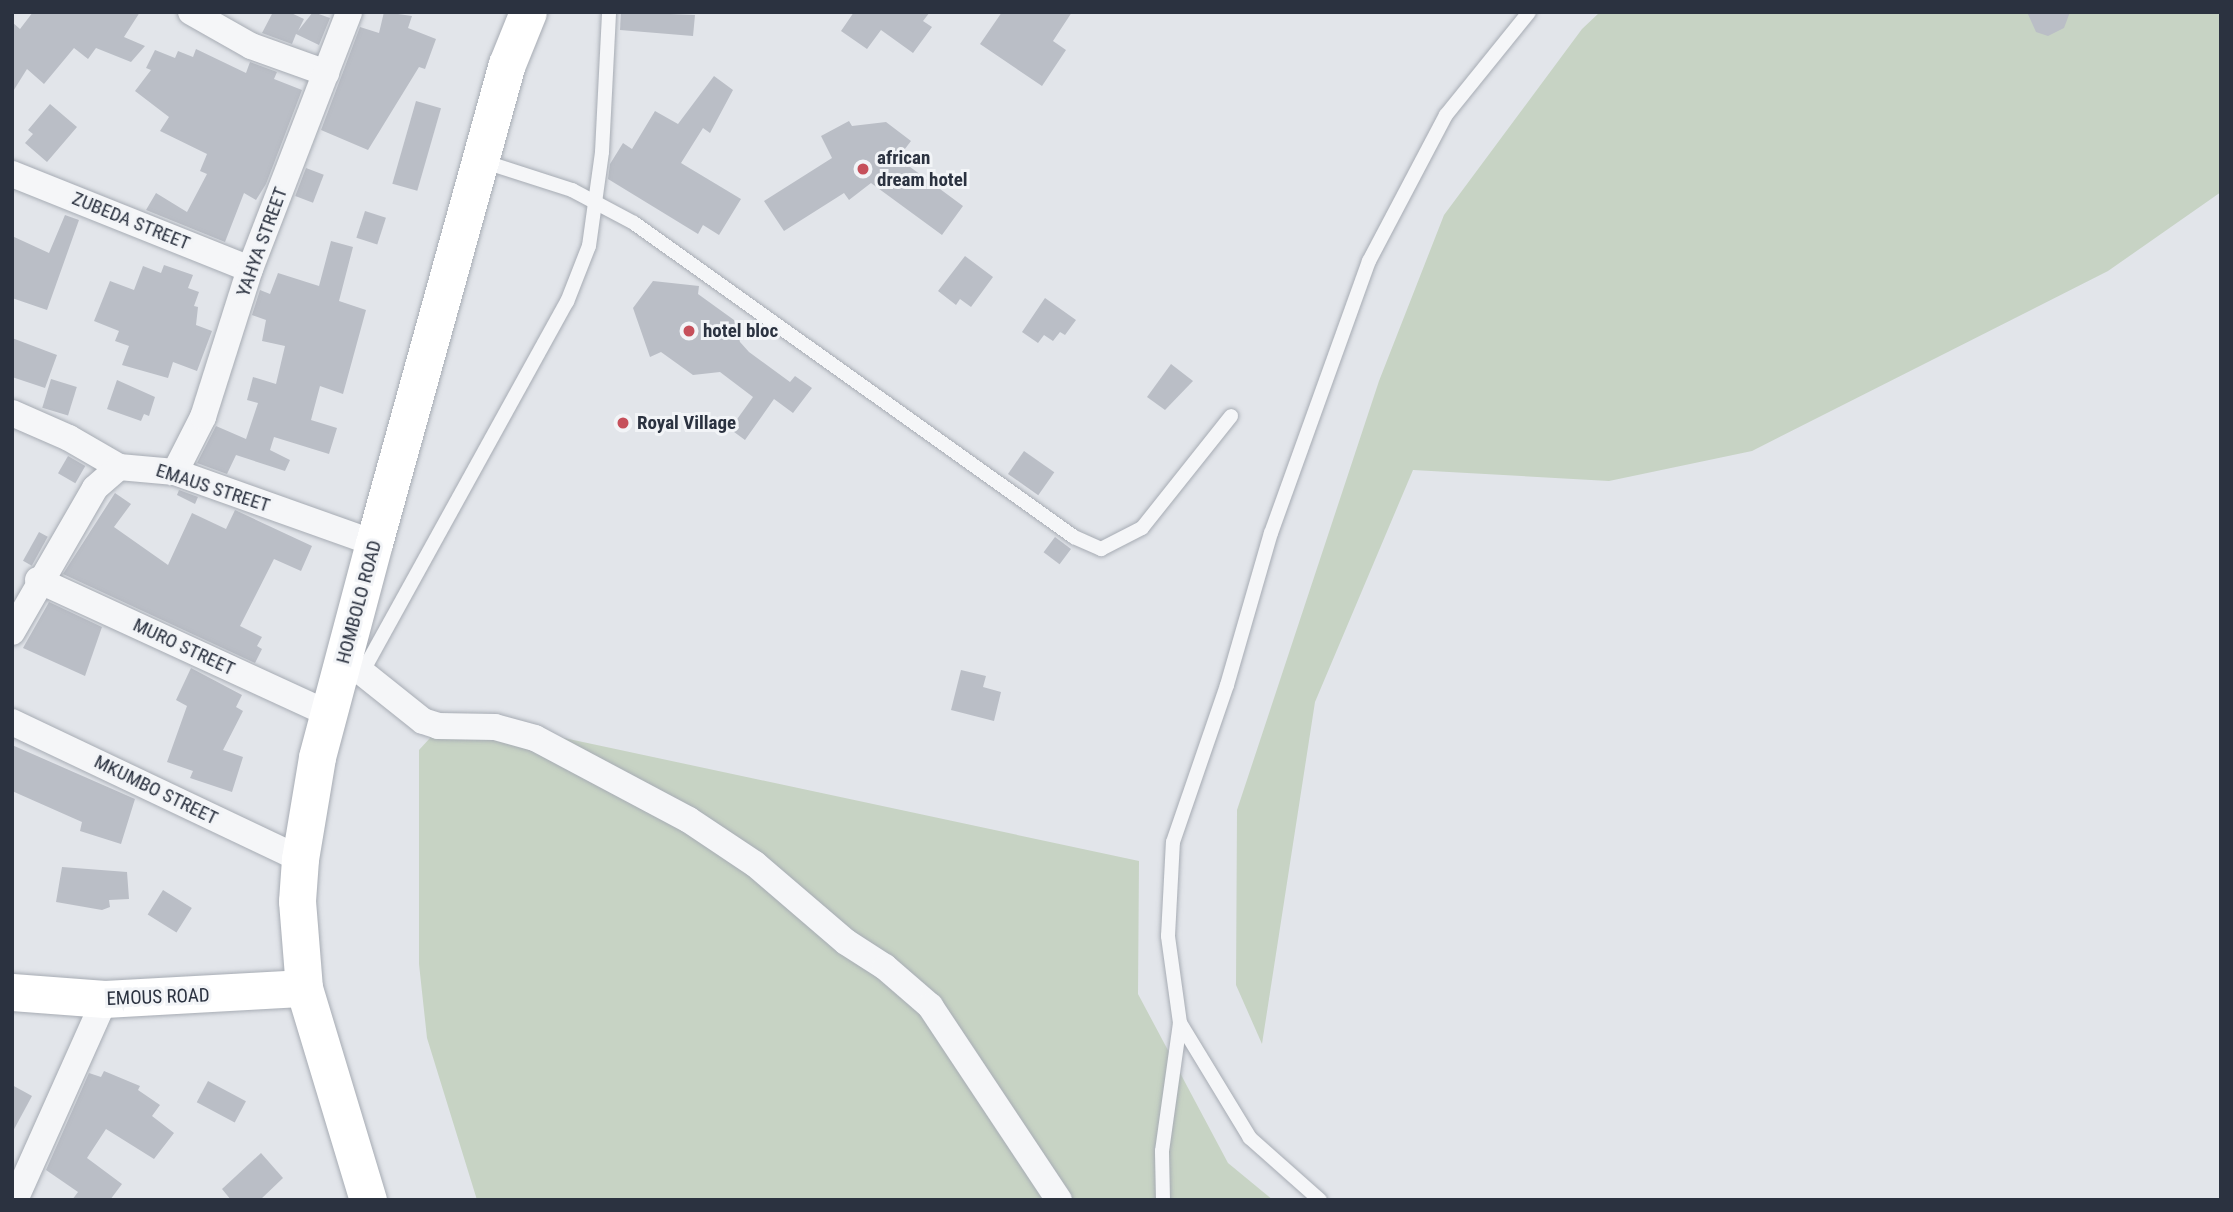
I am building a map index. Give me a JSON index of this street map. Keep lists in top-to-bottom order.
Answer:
{
  "streets": {
    "street": [
      "ZUBEDA STREET",
      "YAHYA STREET",
      "EMAUS STREET",
      "HOMBOLO ROAD",
      "MURO STREET",
      "MKUMBO STREET",
      "EMOUS ROAD"
    ]
  },
  "crossings": [
    ["ZUBEDA STREET", "YAHYA STREET"],
    ["YAHYA STREET", "EMAUS STREET"],
    ["EMAUS STREET", "HOMBOLO ROAD"],
    ["HOMBOLO ROAD", "MURO STREET"],
    ["HOMBOLO ROAD", "MKUMBO STREET"],
    ["HOMBOLO ROAD", "EMOUS ROAD"]
  ],
  "places": ["african dream hotel", "hotel bloc", "Royal Village"]
}
